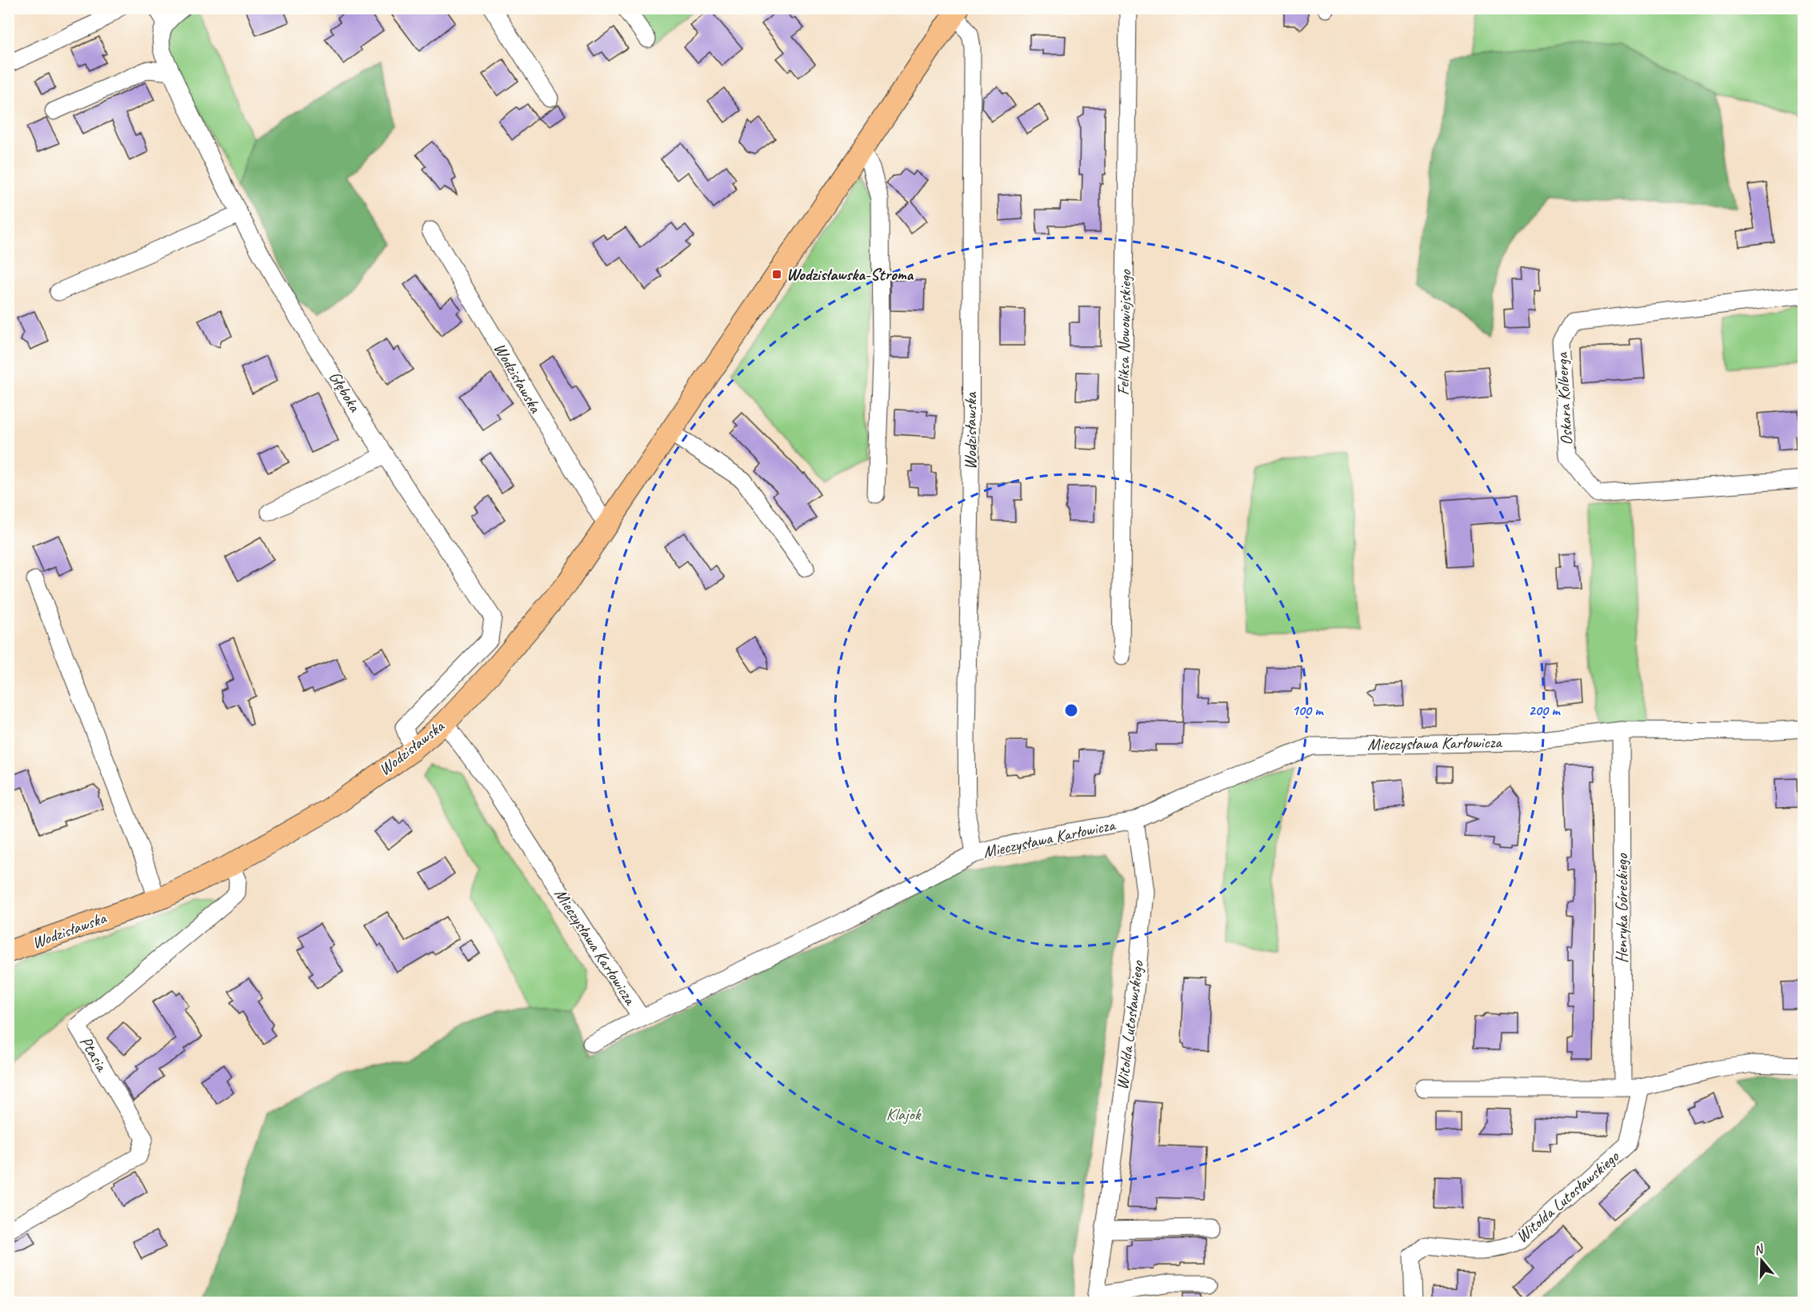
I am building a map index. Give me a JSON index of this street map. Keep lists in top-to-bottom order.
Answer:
{
  "streets": {
    "main road": ["Wodzisławska"],
    "street": [
      "Feliksa Nowowiejskiego",
      "Głęboka",
      "Oskara Kolberga",
      "Mieczysława Karłowicza",
      "Henryka Góreckiego",
      "Witolda Lutosławskiego",
      "Ptasia"
    ]
  },
  "crossings": [
    ["Wodzisławska", "Głęboka"],
    ["Wodzisławska", "Mieczysława Karłowicza"],
    ["Wodzisławska", "Ptasia"],
    ["Mieczysława Karłowicza", "Henryka Góreckiego"],
    ["Mieczysława Karłowicza", "Witolda Lutosławskiego"]
  ],
  "parks": ["Klajok"],
  "places": {
    "transit": ["Wodzisławska-Stroma"]
  },
  "north": "top",
  "rings": ["100 m", "200 m"]
}
